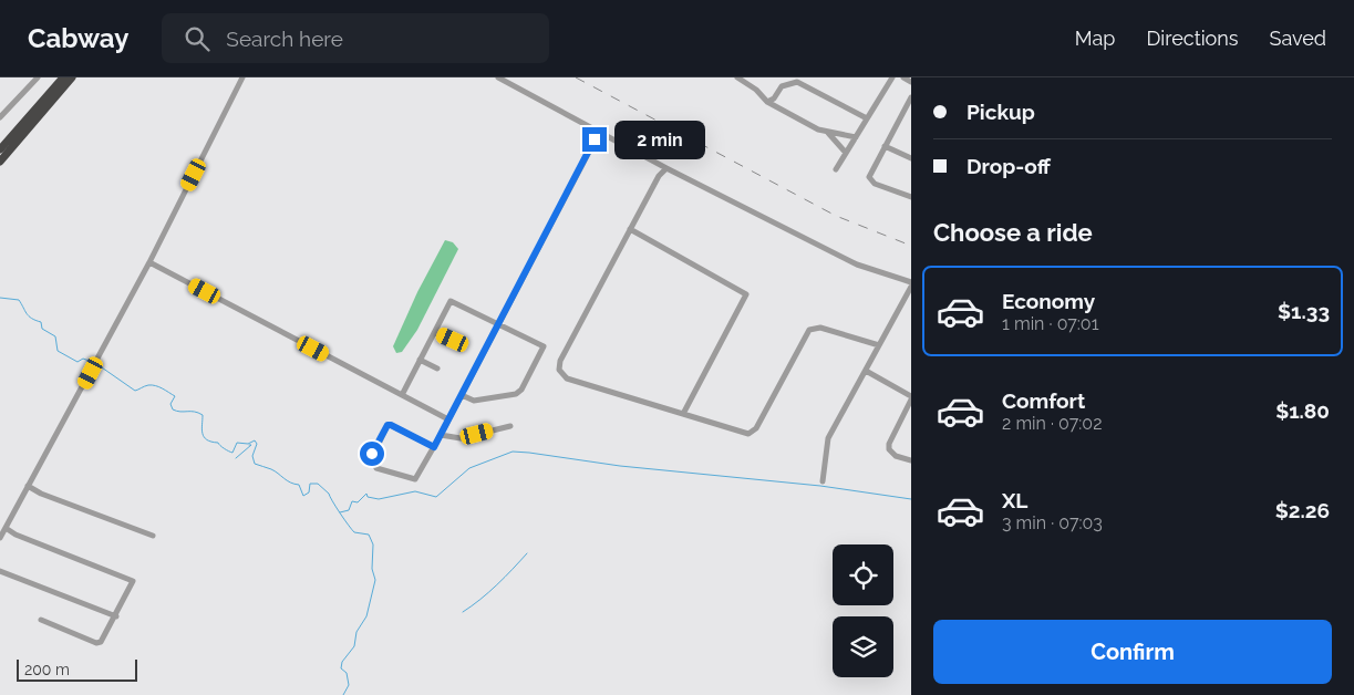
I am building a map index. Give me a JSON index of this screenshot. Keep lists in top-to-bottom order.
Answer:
{
  "scale_bar": "200 m",
  "page": {
    "header": "Cabway",
    "search": "Search here",
    "nav": ["Map", "Directions", "Saved"],
    "banner": ["Pickup", "Drop-off"],
    "bubble": "2 min",
    "heading": "Choose a ride",
    "list": [
      {
        "name": "Economy",
        "note": "1 min · 07:01",
        "value": "$1.33"
      },
      {
        "name": "Comfort",
        "note": "2 min · 07:02",
        "value": "$1.80"
      },
      {
        "name": "XL",
        "note": "3 min · 07:03",
        "value": "$2.26"
      }
    ],
    "buttons": "Confirm",
    "scale": "200 m"
  }
}
